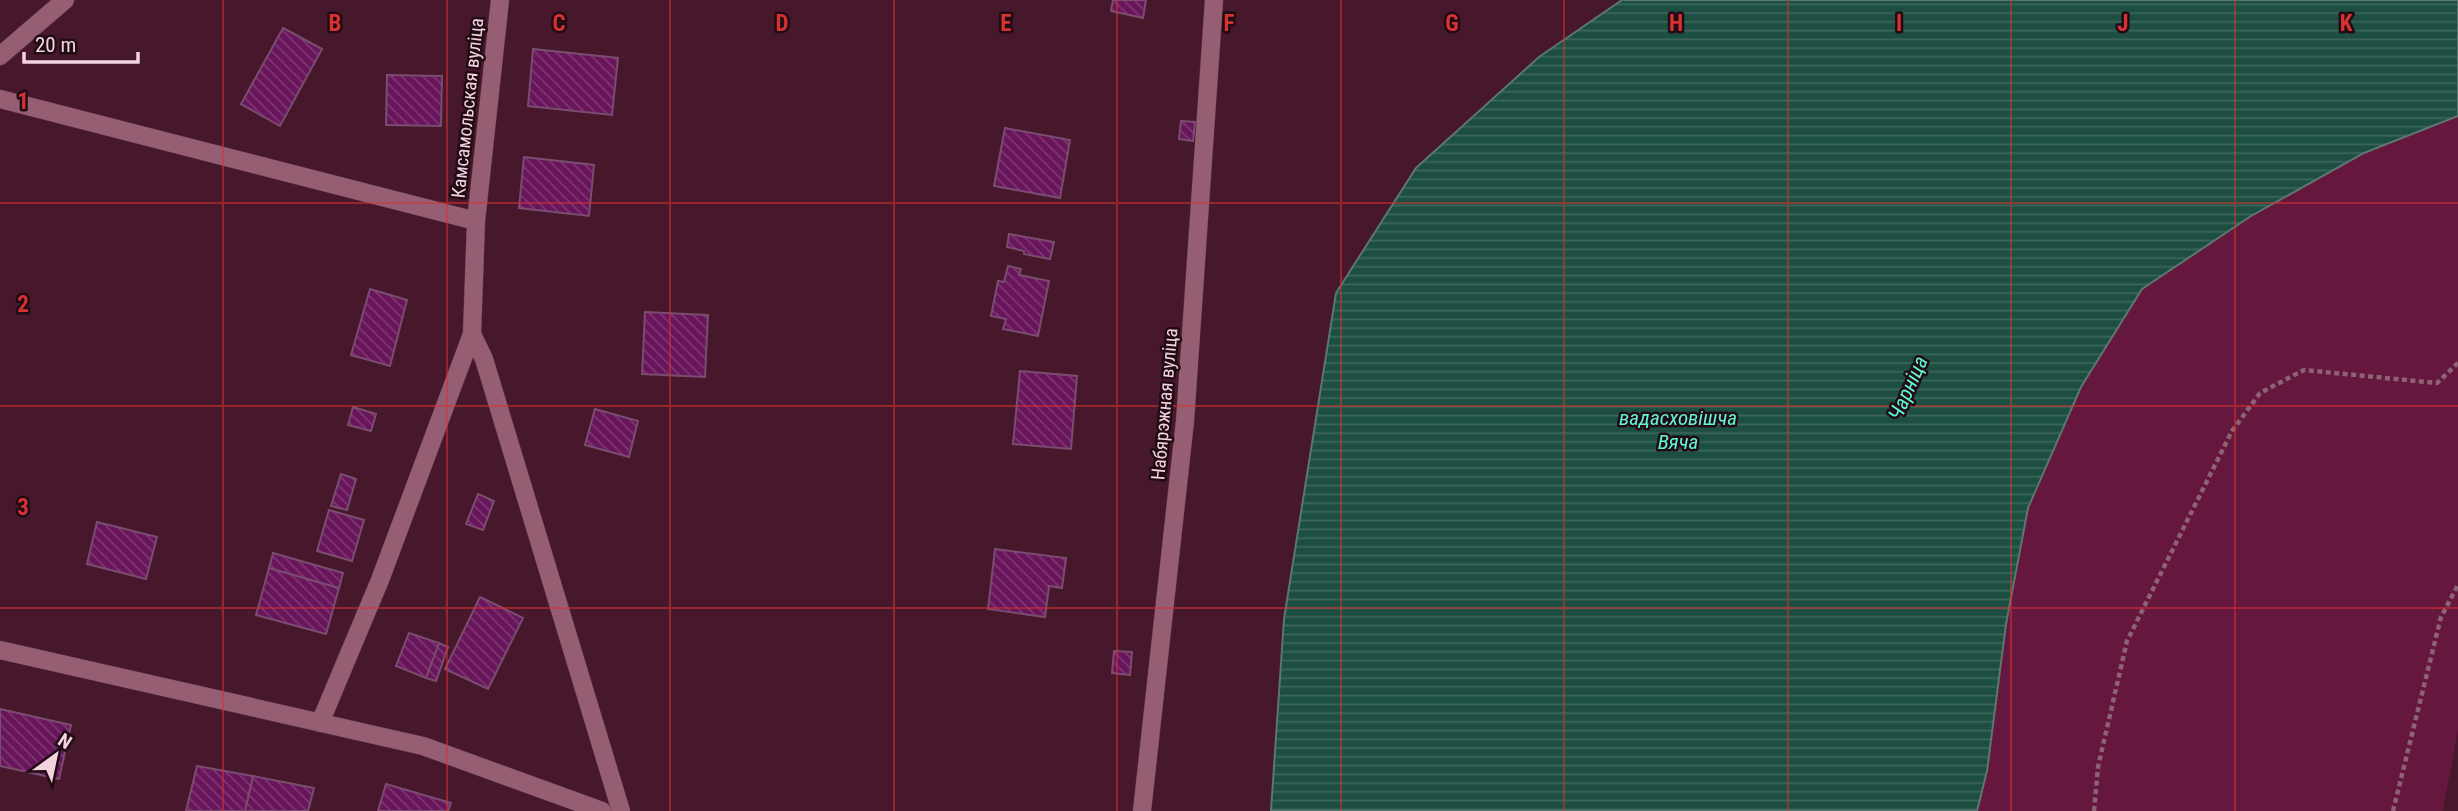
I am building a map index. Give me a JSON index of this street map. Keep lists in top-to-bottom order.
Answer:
{
  "streets": {
    "street": ["Камсамольская вуліца", "Набярэжная вуліца"]
  },
  "water": ["Чарніца", "вадасховішча Вяча"],
  "scale_bar": "20 m",
  "north": "top right",
  "grid": {
    "columns": [
      "B",
      "C",
      "D",
      "E",
      "F",
      "G",
      "H",
      "I",
      "J",
      "K"
    ],
    "rows": ["1", "2", "3"]
  }
}
